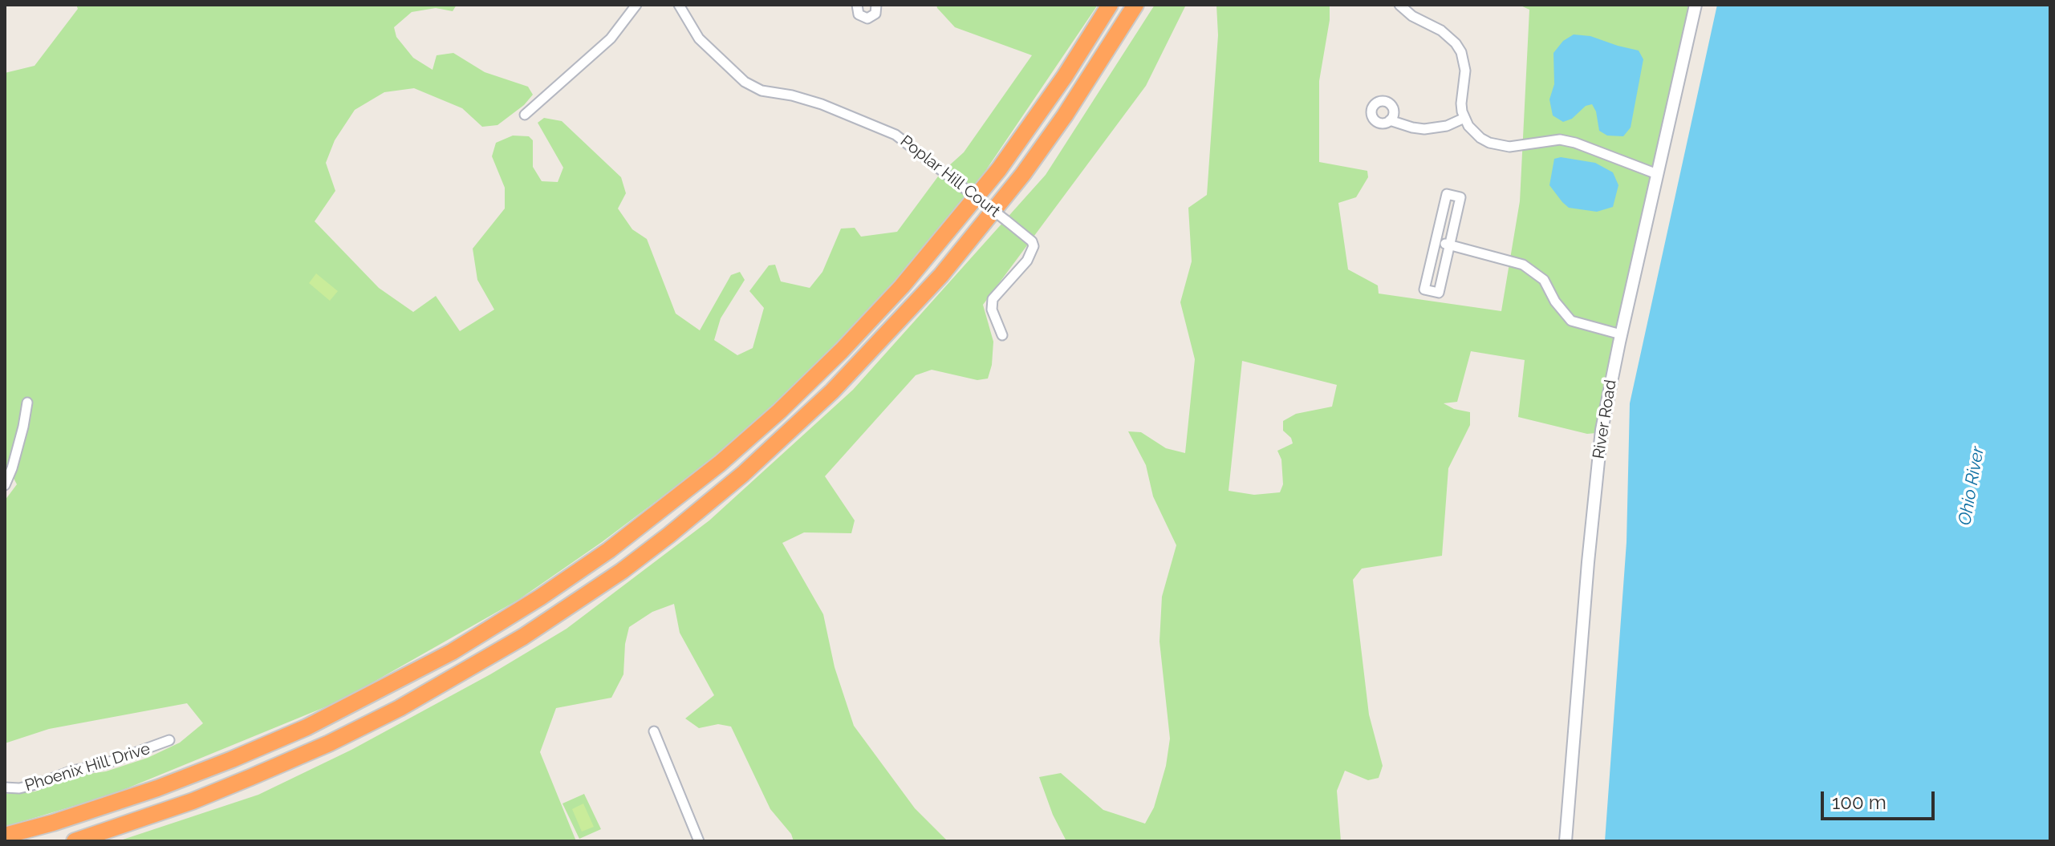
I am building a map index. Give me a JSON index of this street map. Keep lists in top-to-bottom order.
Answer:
{
  "streets": {
    "street": ["Poplar Hill Court", "River Road", "Phoenix Hill Drive"]
  },
  "water": ["Ohio River"],
  "scale_bar": "100 m"
}
